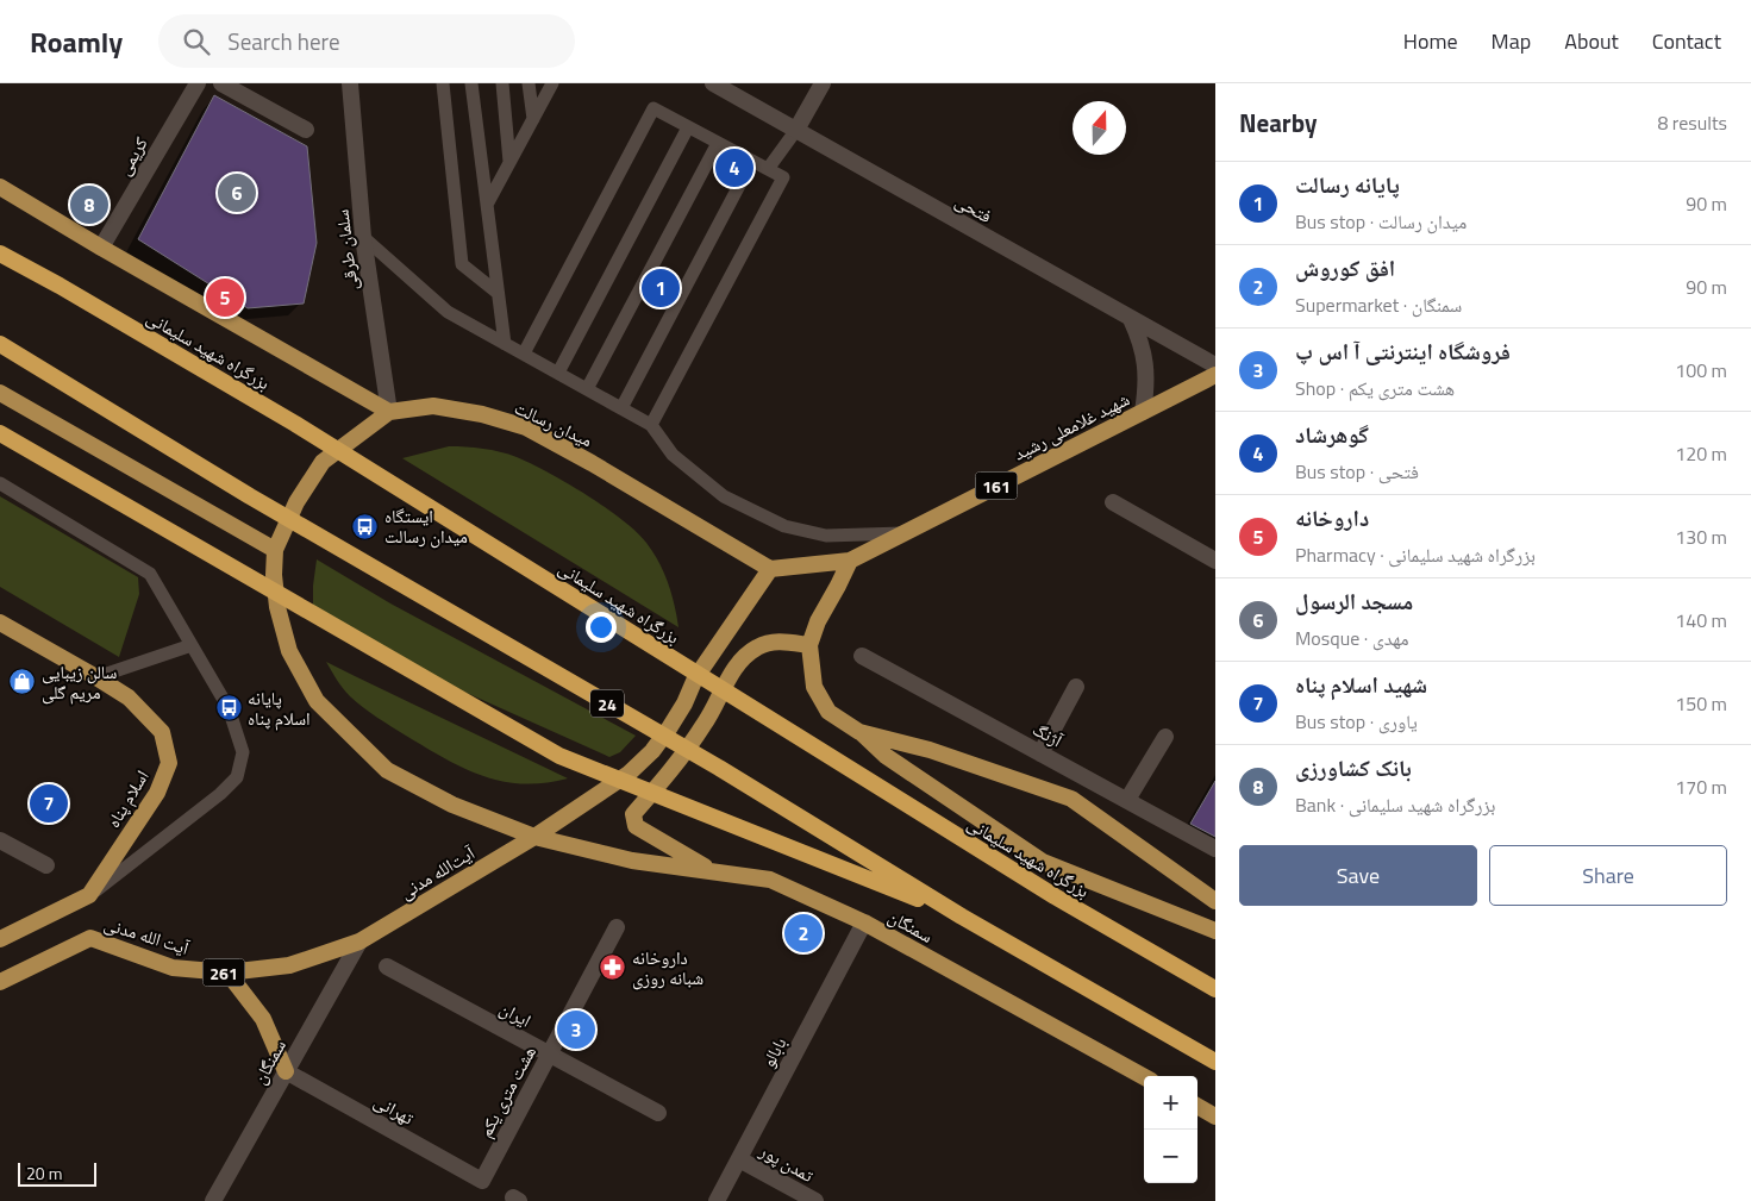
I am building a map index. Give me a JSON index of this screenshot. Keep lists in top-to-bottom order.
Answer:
{
  "streets": {
    "highway": ["بزرگراه شهید سلیمانی", "24"],
    "main road": [
      "میدان رسالت",
      "شهید غلامعلی رشید",
      "161",
      "اسلام پناه",
      "آیت‌الله مدنی",
      "سمنگان",
      "آیت الله مدنی",
      "261"
    ],
    "street": [
      "کریمی",
      "فتحی",
      "سلمان طرقی",
      "آژنگ",
      "ایران",
      "بابالو",
      "هشت متری یکم",
      "تهرانی",
      "تمدن پور"
    ]
  },
  "crossings": [
    ["کریمی", "بزرگراه شهید سلیمانی"],
    ["سلمان طرقی", "بزرگراه شهید سلیمانی"],
    ["سلمان طرقی", "میدان رسالت"],
    ["بزرگراه شهید سلیمانی", "میدان رسالت"],
    ["میدان رسالت", "شهید غلامعلی رشید"],
    ["میدان رسالت", "آیت‌الله مدنی"],
    ["میدان رسالت", "سمنگان"],
    ["اسلام پناه", "آیت الله مدنی"],
    ["آیت‌الله مدنی", "سمنگان"],
    ["آیت‌الله مدنی", "آیت الله مدنی"],
    ["سمنگان", "آیت الله مدنی"],
    ["سمنگان", "بابالو"],
    ["سمنگان", "تهرانی"],
    ["ایران", "هشت متری یکم"],
    ["بابالو", "تمدن پور"],
    ["هشت متری یکم", "تهرانی"]
  ],
  "places": {
    "bus stop": ["ایستگاه میدان رسالت", "پایانه اسلام پناه"],
    "shop": ["سالن زیبایی مریم گلی"],
    "pharmacy": ["داروخانه شبانه روزی"]
  },
  "scale_bar": "20 m",
  "north": "top",
  "page": {
    "header": "Roamly",
    "search": "Search here",
    "nav": [
      "Home",
      "Map",
      "About",
      "Contact"
    ],
    "heading": ["Nearby", "8 results"],
    "pins": [
      "4",
      "6",
      "8",
      "1",
      "5",
      "7",
      "2",
      "3"
    ],
    "list": [
      {
        "mark": "1",
        "name": "پایانه رسالت",
        "note": "Bus stop · میدان رسالت",
        "value": "90 m"
      },
      {
        "mark": "2",
        "name": "افق کوروش",
        "note": "Supermarket · سمنگان",
        "value": "90 m"
      },
      {
        "mark": "3",
        "name": "فروشگاه اینترنتی آ اس پ",
        "note": "Shop · هشت متری یکم",
        "value": "100 m"
      },
      {
        "mark": "4",
        "name": "گوهرشاد",
        "note": "Bus stop · فتحی",
        "value": "120 m"
      },
      {
        "mark": "5",
        "name": "داروخانه",
        "note": "Pharmacy · بزرگراه شهید سلیمانی",
        "value": "130 m"
      },
      {
        "mark": "6",
        "name": "مسجد الرسول",
        "note": "Mosque · مهدی",
        "value": "140 m"
      },
      {
        "mark": "7",
        "name": "شهید اسلام پناه",
        "note": "Bus stop · یاوری",
        "value": "150 m"
      },
      {
        "mark": "8",
        "name": "بانک کشاورزی",
        "note": "Bank · بزرگراه شهید سلیمانی",
        "value": "170 m"
      }
    ],
    "buttons": ["Save", "Share"],
    "map_buttons": ["+", "−"],
    "scale": "20 m"
  }
}
